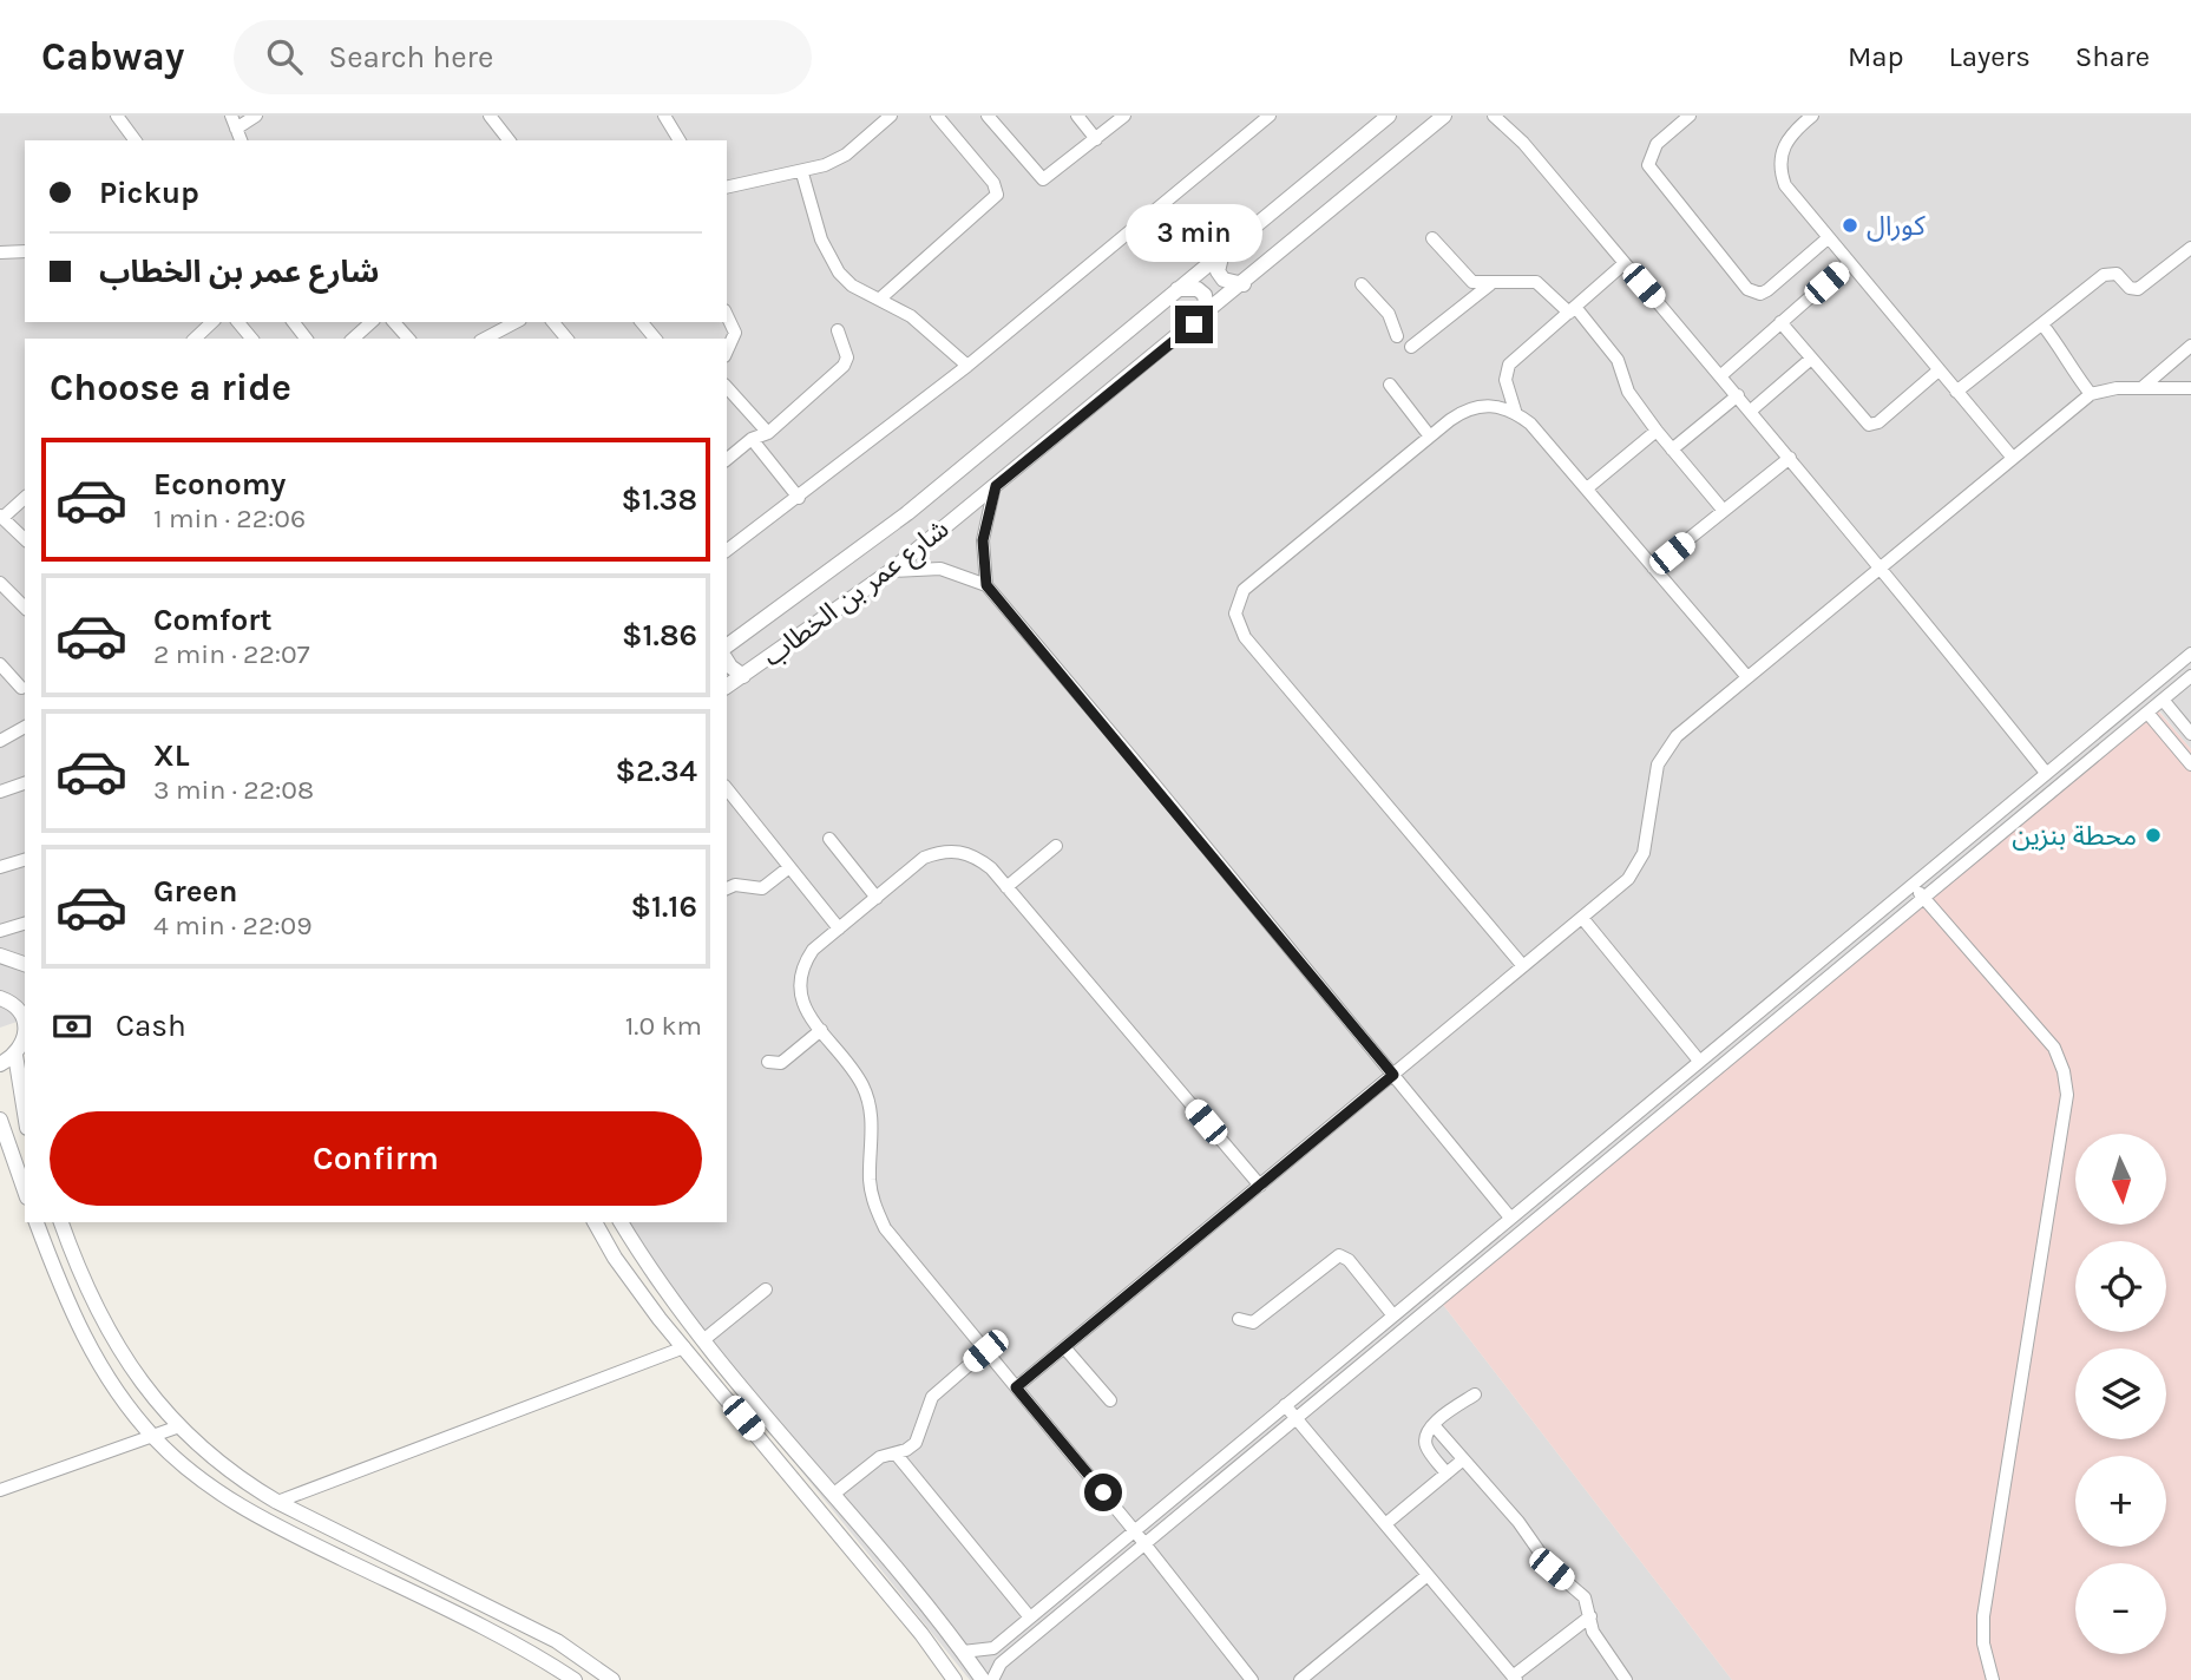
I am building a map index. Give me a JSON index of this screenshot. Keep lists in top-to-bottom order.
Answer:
{
  "streets": {
    "street": ["شارع عمر بن الخطاب"]
  },
  "places": ["كورال", "محطة بنزين"],
  "north": "bottom",
  "page": {
    "header": "Cabway",
    "search": "Search here",
    "nav": ["Map", "Layers", "Share"],
    "banner": ["Pickup", "شارع عمر بن الخطاب"],
    "bubble": "3 min",
    "heading": "Choose a ride",
    "list": [
      {
        "name": "Economy",
        "note": "1 min · 22:06",
        "value": "$1.38"
      },
      {
        "name": "Comfort",
        "note": "2 min · 22:07",
        "value": "$1.86"
      },
      {
        "name": "XL",
        "note": "3 min · 22:08",
        "value": "$2.34"
      },
      {
        "name": "Green",
        "note": "4 min · 22:09",
        "value": "$1.16"
      }
    ],
    "pay": ["Cash", "1.0 km"],
    "buttons": "Confirm",
    "map_buttons": ["+", "−"]
  }
}
